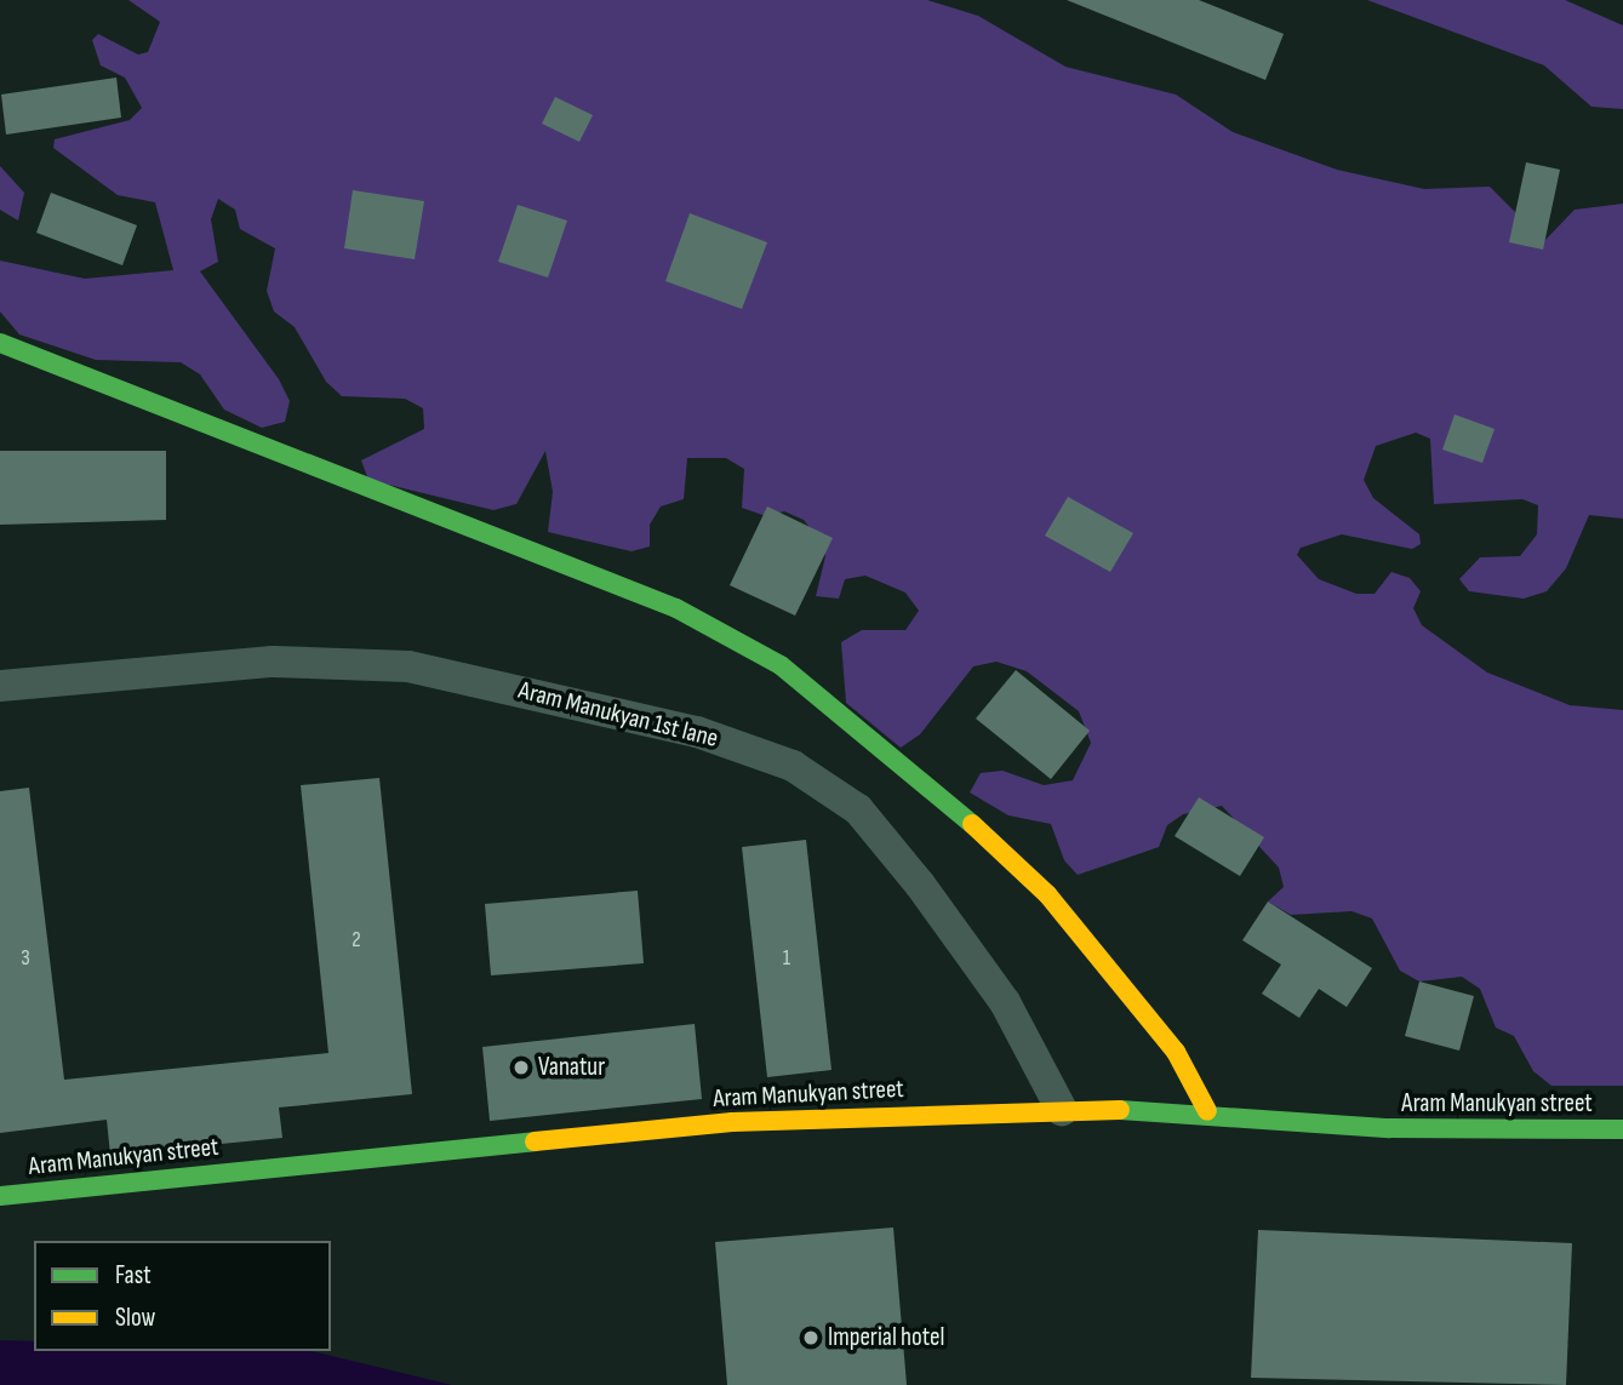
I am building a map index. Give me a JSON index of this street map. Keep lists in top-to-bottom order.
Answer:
{
  "streets": {
    "street": ["Aram Manukyan 1st lane", "Aram Manukyan street"]
  },
  "crossings": [
    ["Aram Manukyan 1st lane", "Aram Manukyan street"]
  ],
  "places": ["Vanatur", "Imperial hotel"],
  "house_numbers": ["2", "3", "1"],
  "legend": ["Fast", "Slow"]
}
